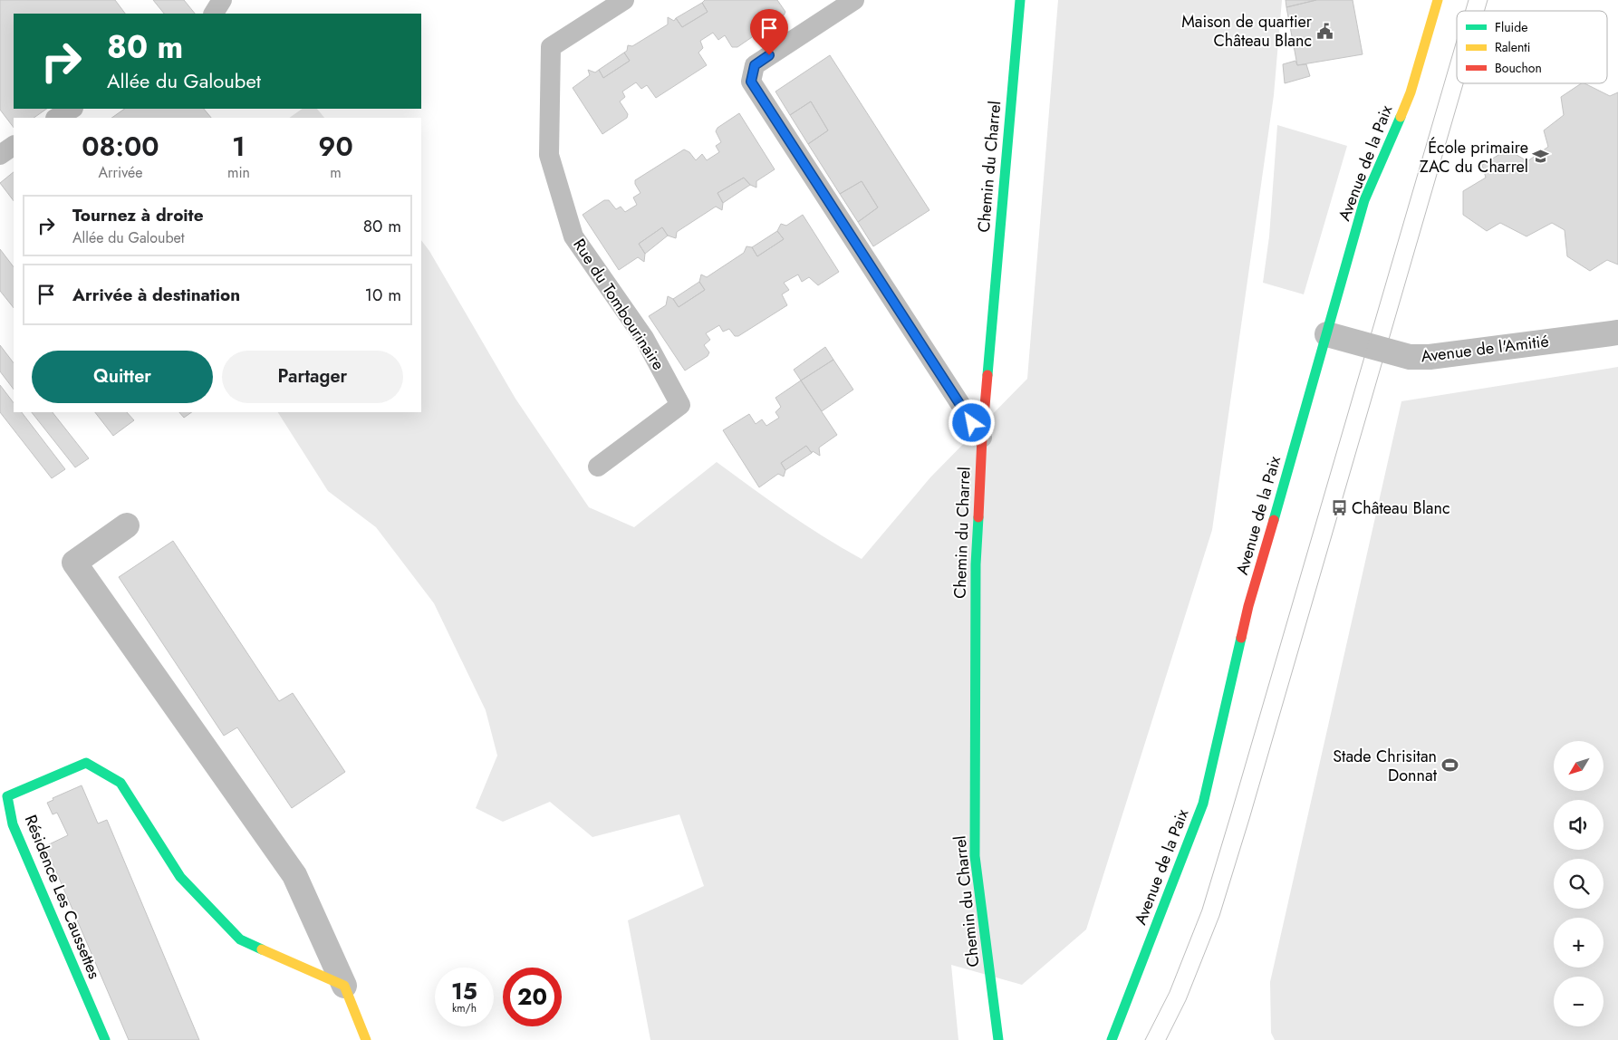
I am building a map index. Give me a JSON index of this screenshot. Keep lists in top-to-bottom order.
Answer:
{
  "streets": {
    "street": [
      "Avenue de la Paix",
      "Chemin du Charrel",
      "Avenue de l'Amitié",
      "Résidence Les Caussettes"
    ],
    "lane": ["Rue du Tombourinaire"]
  },
  "crossings": [
    ["Avenue de la Paix", "Avenue de l'Amitié"]
  ],
  "places": {
    "public building": ["Maison de quartier Château Blanc"],
    "school or university": ["École primaire ZAC du Charrel"],
    "bus stop": ["Château Blanc"],
    "sports": ["Stade Chrisitan Donnat"]
  },
  "legend": ["Fluide", "Ralenti", "Bouchon"],
  "north": "bottom left",
  "page": {
    "turn": ["80 m", "Allée du Galoubet"],
    "eta": [
      "08:00",
      "Arrivée",
      "1",
      "min",
      "90",
      "m"
    ],
    "list": [
      {
        "name": "Tournez à droite",
        "note": "Allée du Galoubet",
        "value": "80 m"
      },
      {
        "name": "Arrivée à destination",
        "value": "10 m"
      }
    ],
    "buttons": ["Quitter", "Partager"],
    "map_buttons": ["+", "−"],
    "speed": "15 km/h",
    "limit": "20"
  }
}
